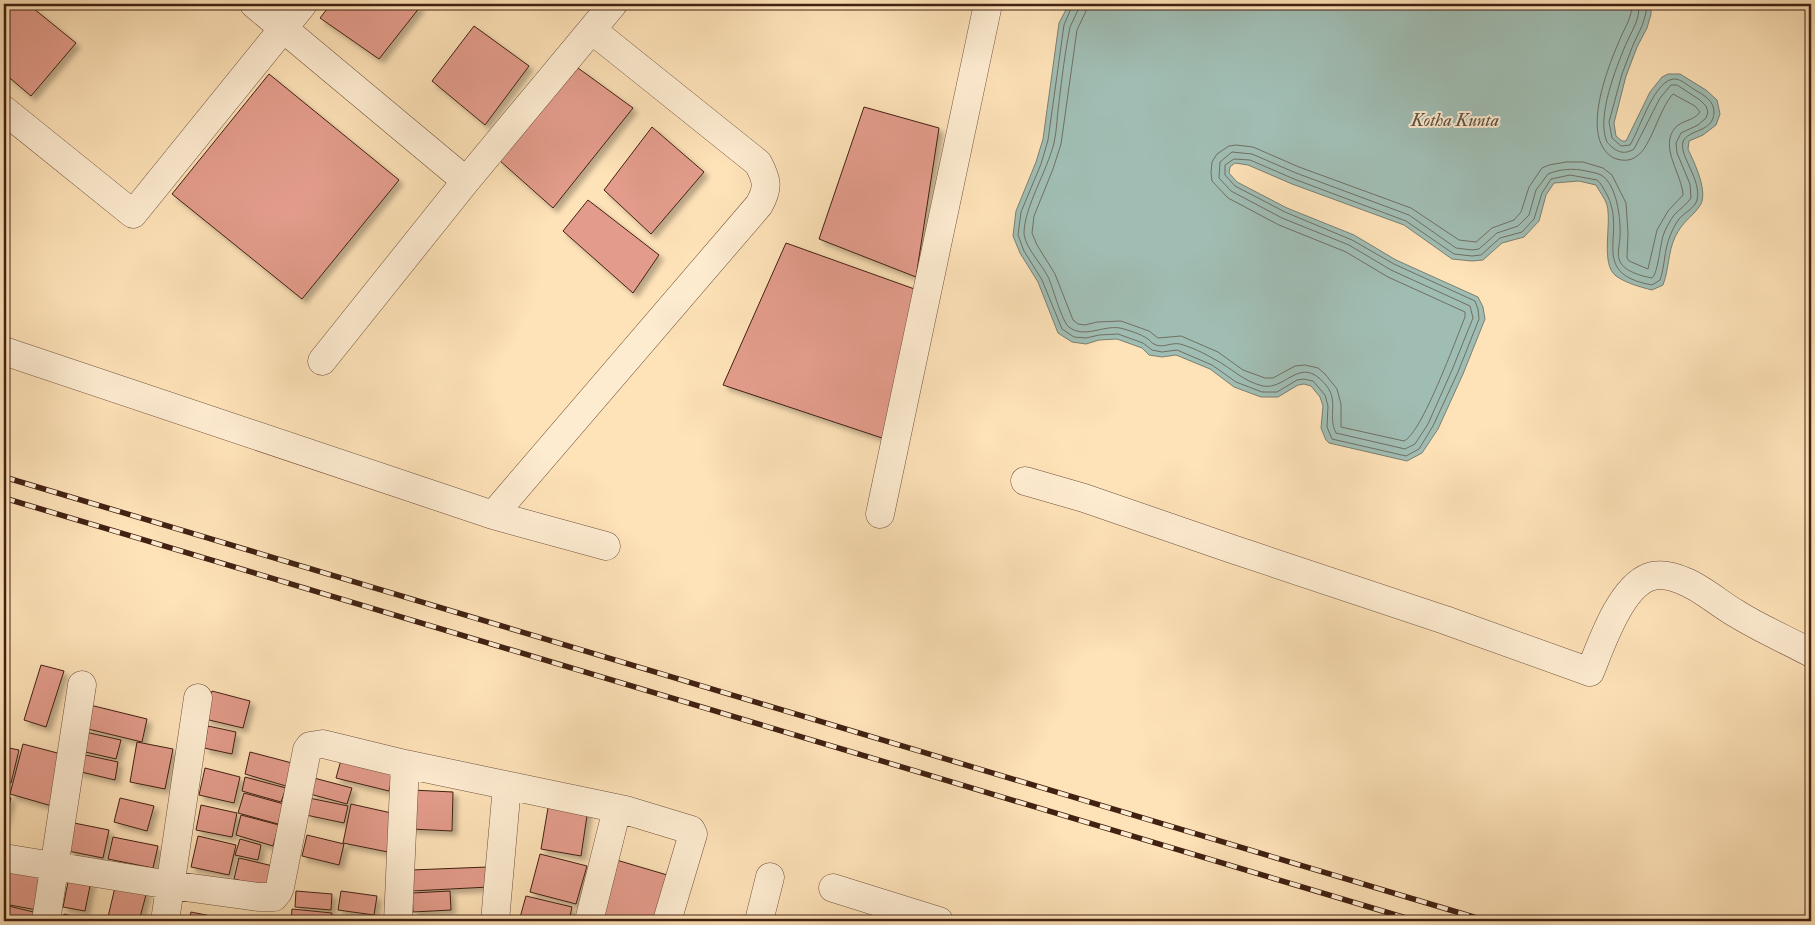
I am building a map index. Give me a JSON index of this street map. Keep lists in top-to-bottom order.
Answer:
{
  "water": ["Kotha Kunta"]
}
